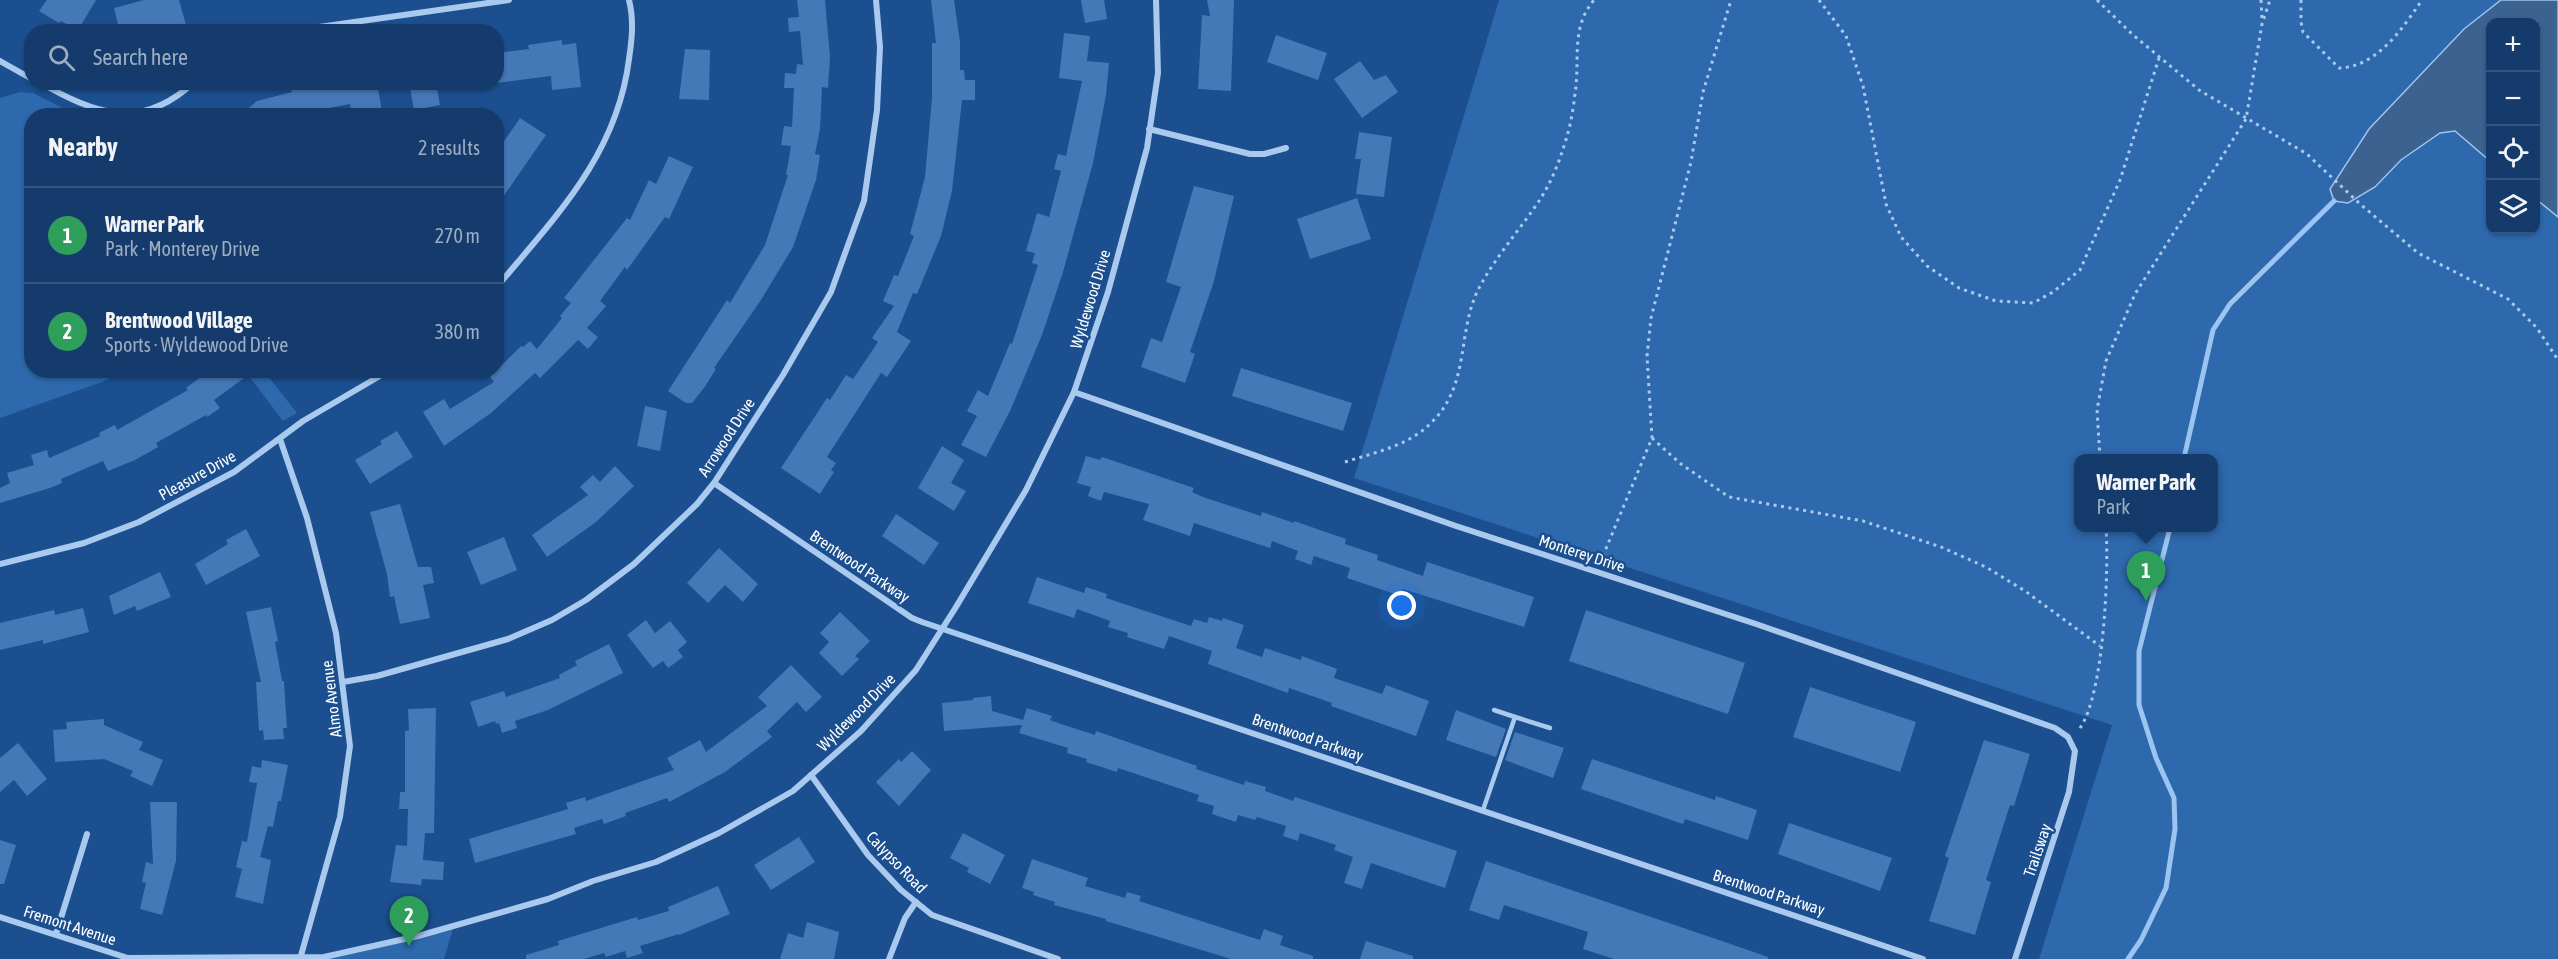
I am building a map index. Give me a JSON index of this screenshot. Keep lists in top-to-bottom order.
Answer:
{
  "streets": {
    "street": [
      "Wyldewood Drive",
      "Arrowood Drive",
      "Pleasure Drive",
      "Monterey Drive",
      "Brentwood Parkway",
      "Almo Avenue",
      "Trailsway",
      "Calypso Road",
      "Fremont Avenue"
    ]
  },
  "crossings": [
    ["Wyldewood Drive", "Monterey Drive"],
    ["Wyldewood Drive", "Brentwood Parkway"],
    ["Wyldewood Drive", "Almo Avenue"],
    ["Wyldewood Drive", "Calypso Road"],
    ["Wyldewood Drive", "Fremont Avenue"],
    ["Arrowood Drive", "Brentwood Parkway"],
    ["Arrowood Drive", "Almo Avenue"],
    ["Pleasure Drive", "Almo Avenue"],
    ["Monterey Drive", "Trailsway"]
  ],
  "page": {
    "map_buttons": ["+", "−"],
    "search": "Search here",
    "heading": ["Nearby", "2 results"],
    "list": [
      {
        "mark": "1",
        "name": "Warner Park",
        "note": "Park · Monterey Drive",
        "value": "270 m"
      },
      {
        "mark": "2",
        "name": "Brentwood Village",
        "note": "Sports · Wyldewood Drive",
        "value": "380 m"
      }
    ],
    "popup": ["Warner Park", "Park"],
    "pins": ["1", "2"]
  }
}
